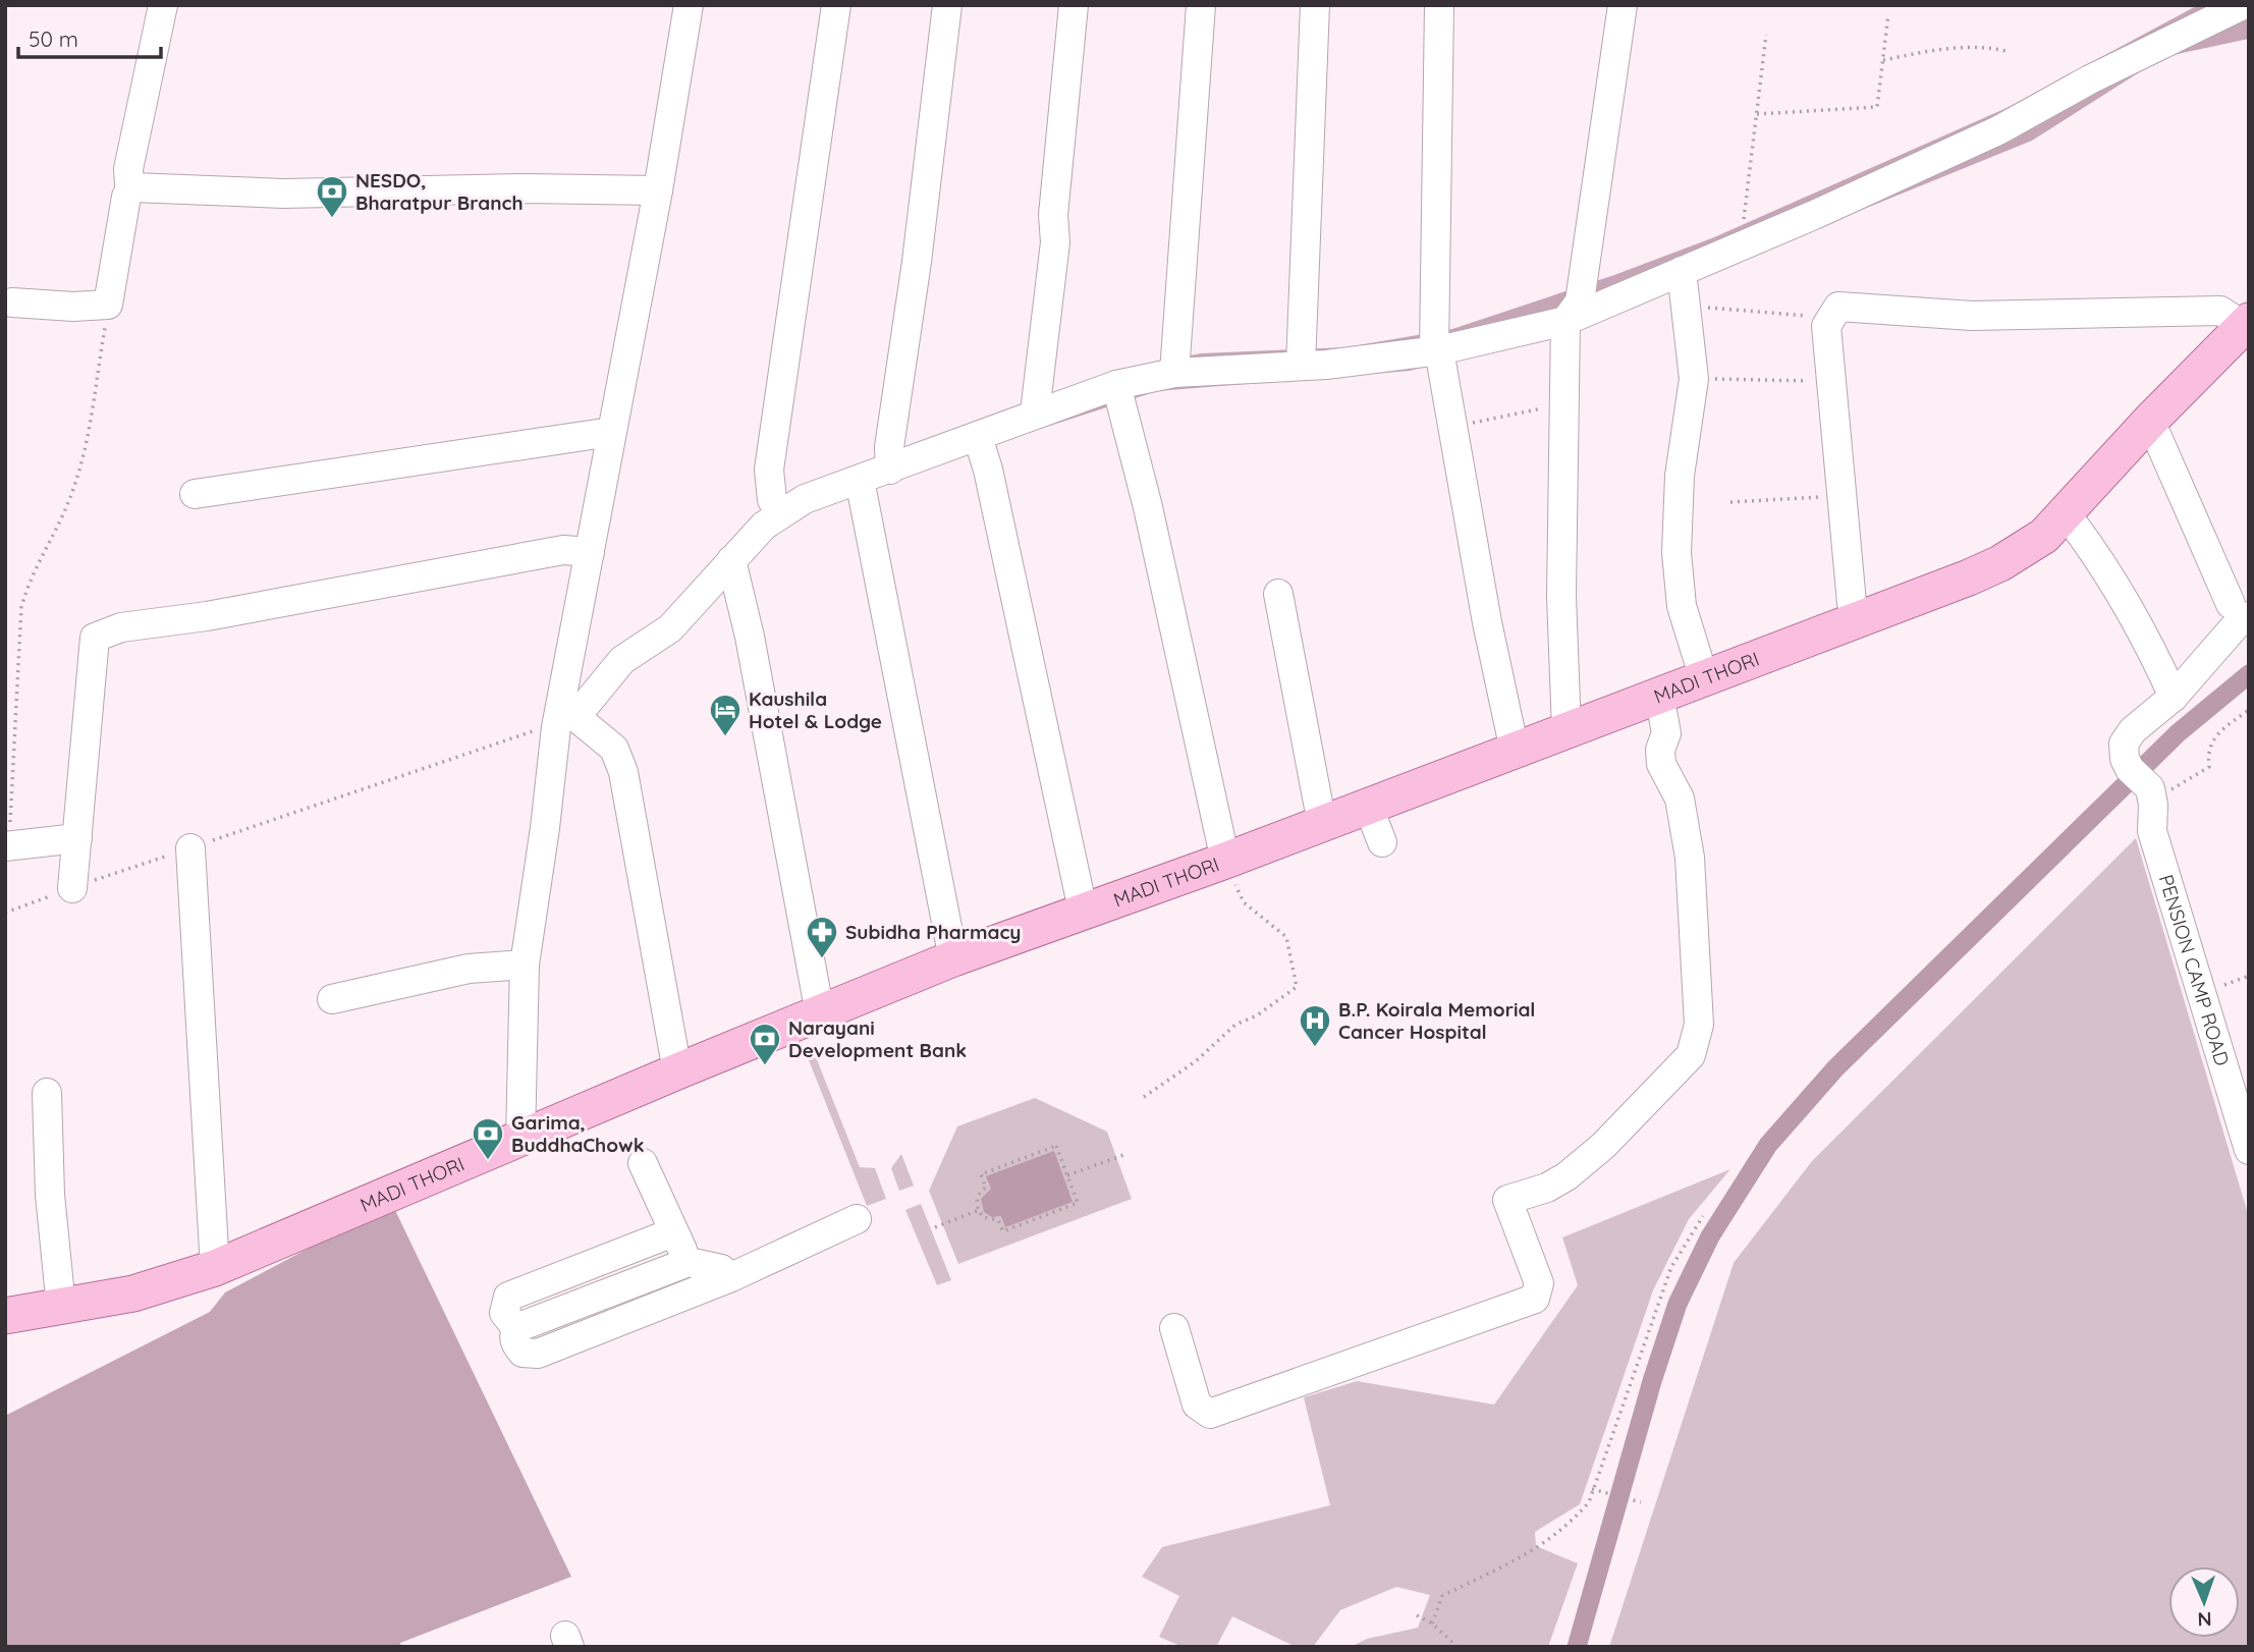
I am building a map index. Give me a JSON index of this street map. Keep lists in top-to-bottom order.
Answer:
{
  "streets": {
    "main road": ["MADI THORI"],
    "street": ["PENSION CAMP ROAD"]
  },
  "places": {
    "bank": ["NESDO, Bharatpur Branch", "Narayani Development Bank", "Garima, BuddhaChowk"],
    "hotel": ["Kaushila Hotel & Lodge"],
    "pharmacy": ["Subidha Pharmacy"],
    "hospital": ["B.P. Koirala Memorial Cancer Hospital"]
  },
  "scale_bar": "50 m",
  "north": "bottom"
}
